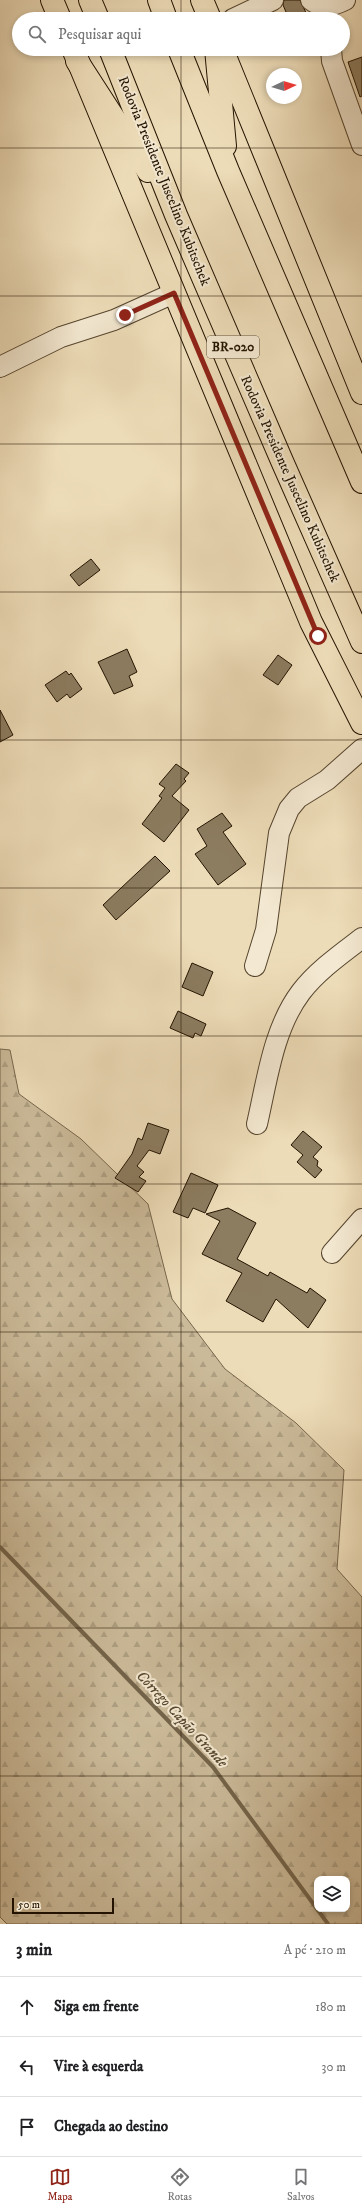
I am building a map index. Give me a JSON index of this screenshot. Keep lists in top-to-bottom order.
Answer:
{
  "streets": {
    "main road": ["Rodovia Presidente Juscelino Kubitschek", "BR-020"]
  },
  "water": ["Córrego Capão Grande"],
  "scale_bar": "50 m",
  "north": "right",
  "page": {
    "search": "Pesquisar aqui",
    "scale": "50 m",
    "heading": ["3 min", "A pé · 210 m"],
    "list": [
      ["Siga em frente", "180 m"],
      ["Vire à esquerda", "30 m"],
      "Chegada ao destino"
    ],
    "nav": ["Mapa", "Rotas", "Salvos"]
  }
}
